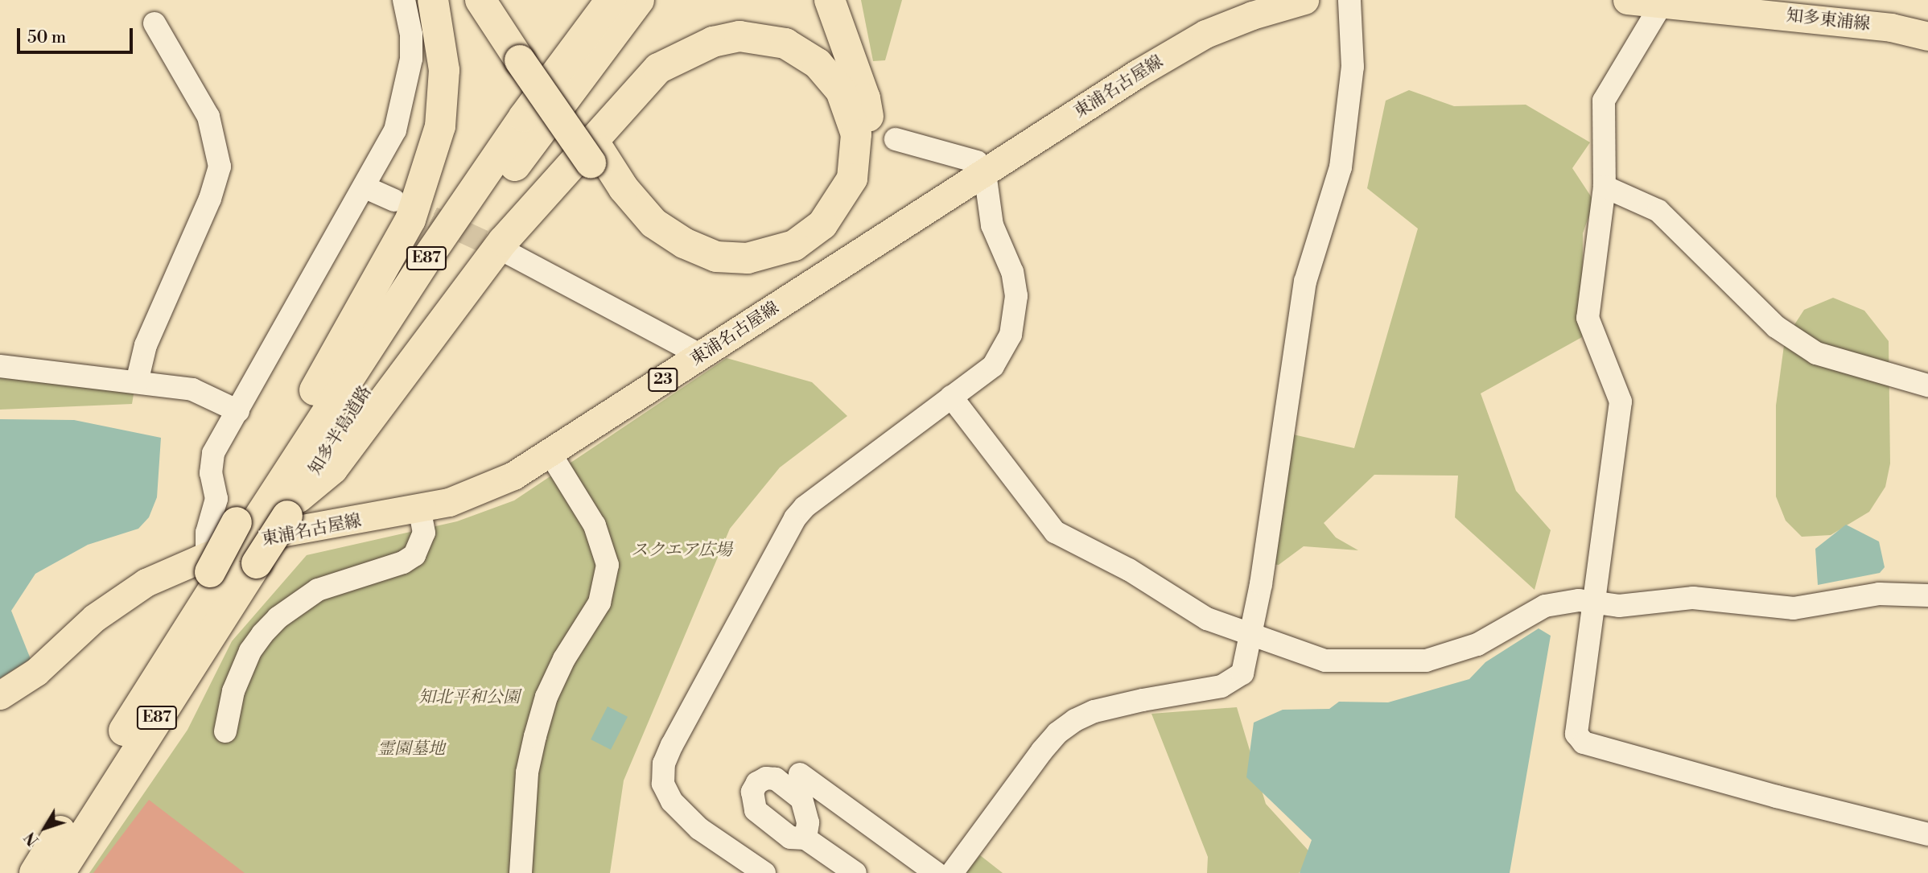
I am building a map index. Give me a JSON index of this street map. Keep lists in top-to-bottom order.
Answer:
{
  "streets": {
    "highway": ["E87", "知多半島道路"],
    "main road": ["知多東浦線", "東浦名古屋線", "23"]
  },
  "crossings": [
    ["東浦名古屋線", "知多半島道路"]
  ],
  "parks": ["スクエア広場", "知北平和公園", "霊園墓地"],
  "scale_bar": "50 m",
  "north": "bottom left"
}
